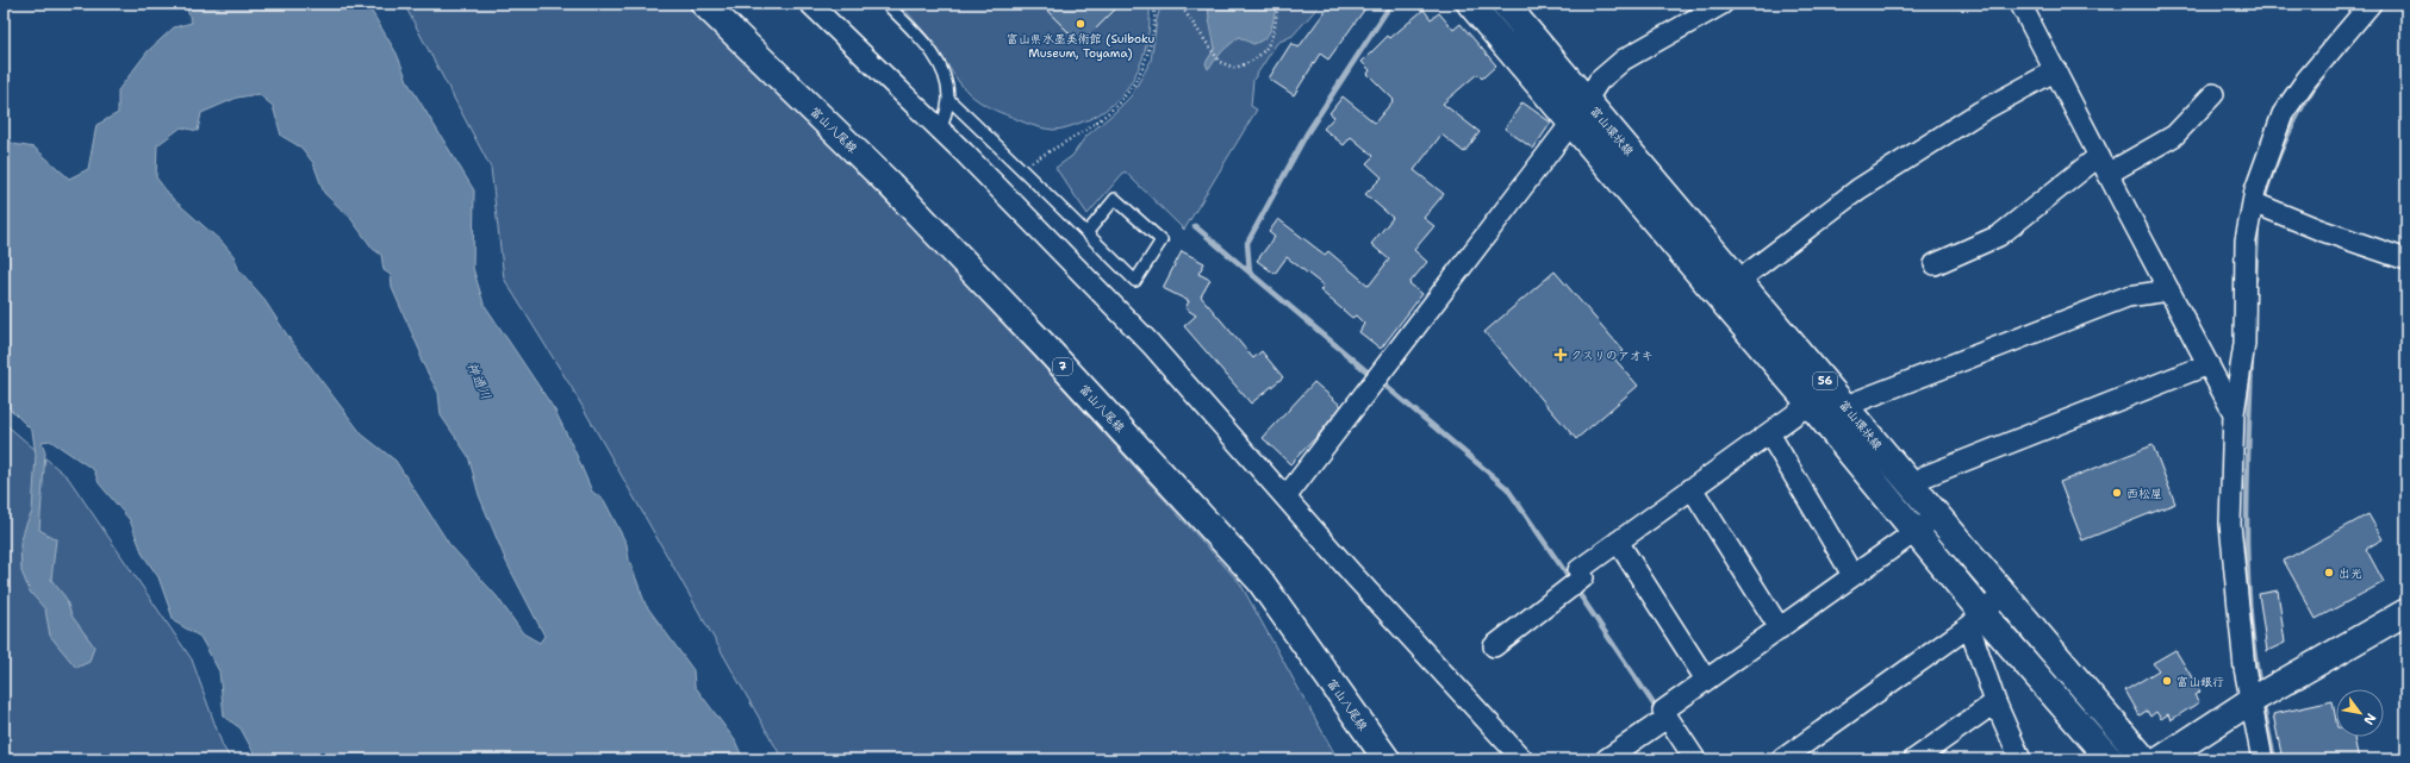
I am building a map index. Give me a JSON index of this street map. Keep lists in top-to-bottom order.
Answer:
{
  "streets": {
    "main road": [
      "富山八尾線",
      "富山環状線",
      "7",
      "56"
    ]
  },
  "water": ["神通川"],
  "places": {
    "other": [
      "富山県水墨美術館 (Suiboku Museum, Toyama)",
      "西松屋",
      "出光",
      "富山銀行"
    ],
    "health": ["クスリのアオキ"]
  },
  "north": "bottom right"
}
